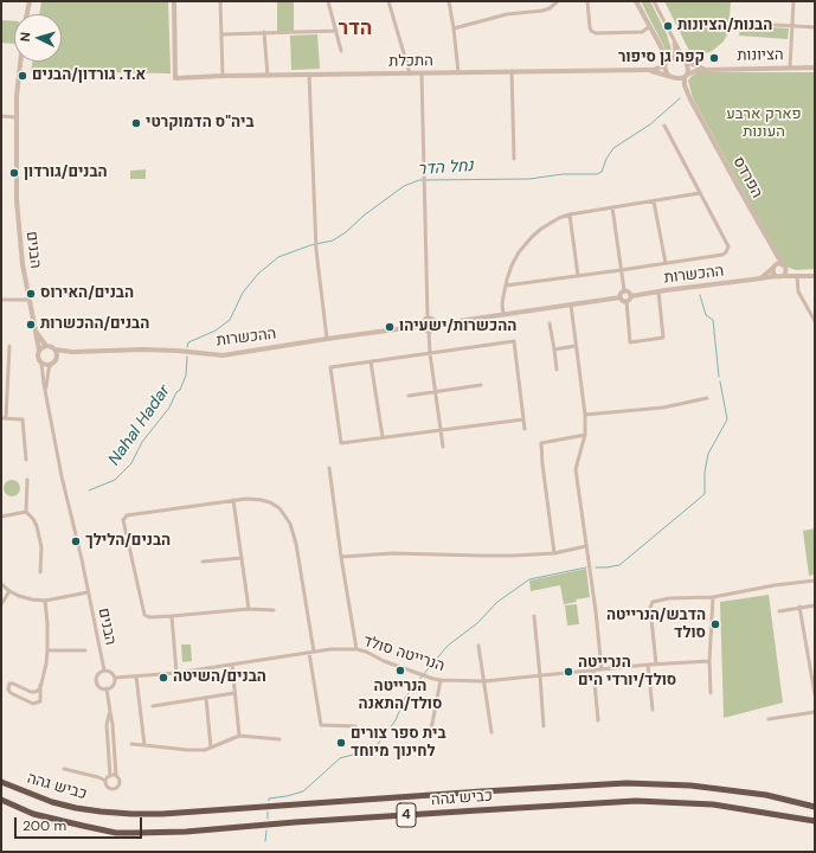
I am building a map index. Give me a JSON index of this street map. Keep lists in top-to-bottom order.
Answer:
{
  "streets": {
    "highway": ["כביש גהה", "4"],
    "street": [
      "הציונות",
      "התכלת",
      "הפרדס",
      "הבנים",
      "ההכשרות",
      "הנרייטה סולד"
    ]
  },
  "crossings": [
    ["הציונות", "התכלת"],
    ["הציונות", "הפרדס"],
    ["התכלת", "הפרדס"],
    ["הפרדס", "ההכשרות"],
    ["הבנים", "ההכשרות"]
  ],
  "districts": ["הדר"],
  "water": ["נחל הדר", "Nahal Hadar"],
  "parks": ["פארק ארבע העונות"],
  "places": [
    "הבנות/הציונות",
    "קפה גן סיפור",
    "א.ד. גורדון/הבנים",
    "ביה\"ס הדמוקרטי",
    "הבנים/גורדון",
    "הבנים/האירוס",
    "הבנים/ההכשרות",
    "ההכשרות/ישעיהו",
    "הבנים/הלילך",
    "הדבש/הנרייטה סולד",
    "הנרייטה סולד/התאנה",
    "הנרייטה סולד/יורדי הים",
    "הבנים/השיטה",
    "בית ספר צורים לחינוך מיוחד"
  ],
  "scale_bar": "200 m",
  "north": "left"
}
